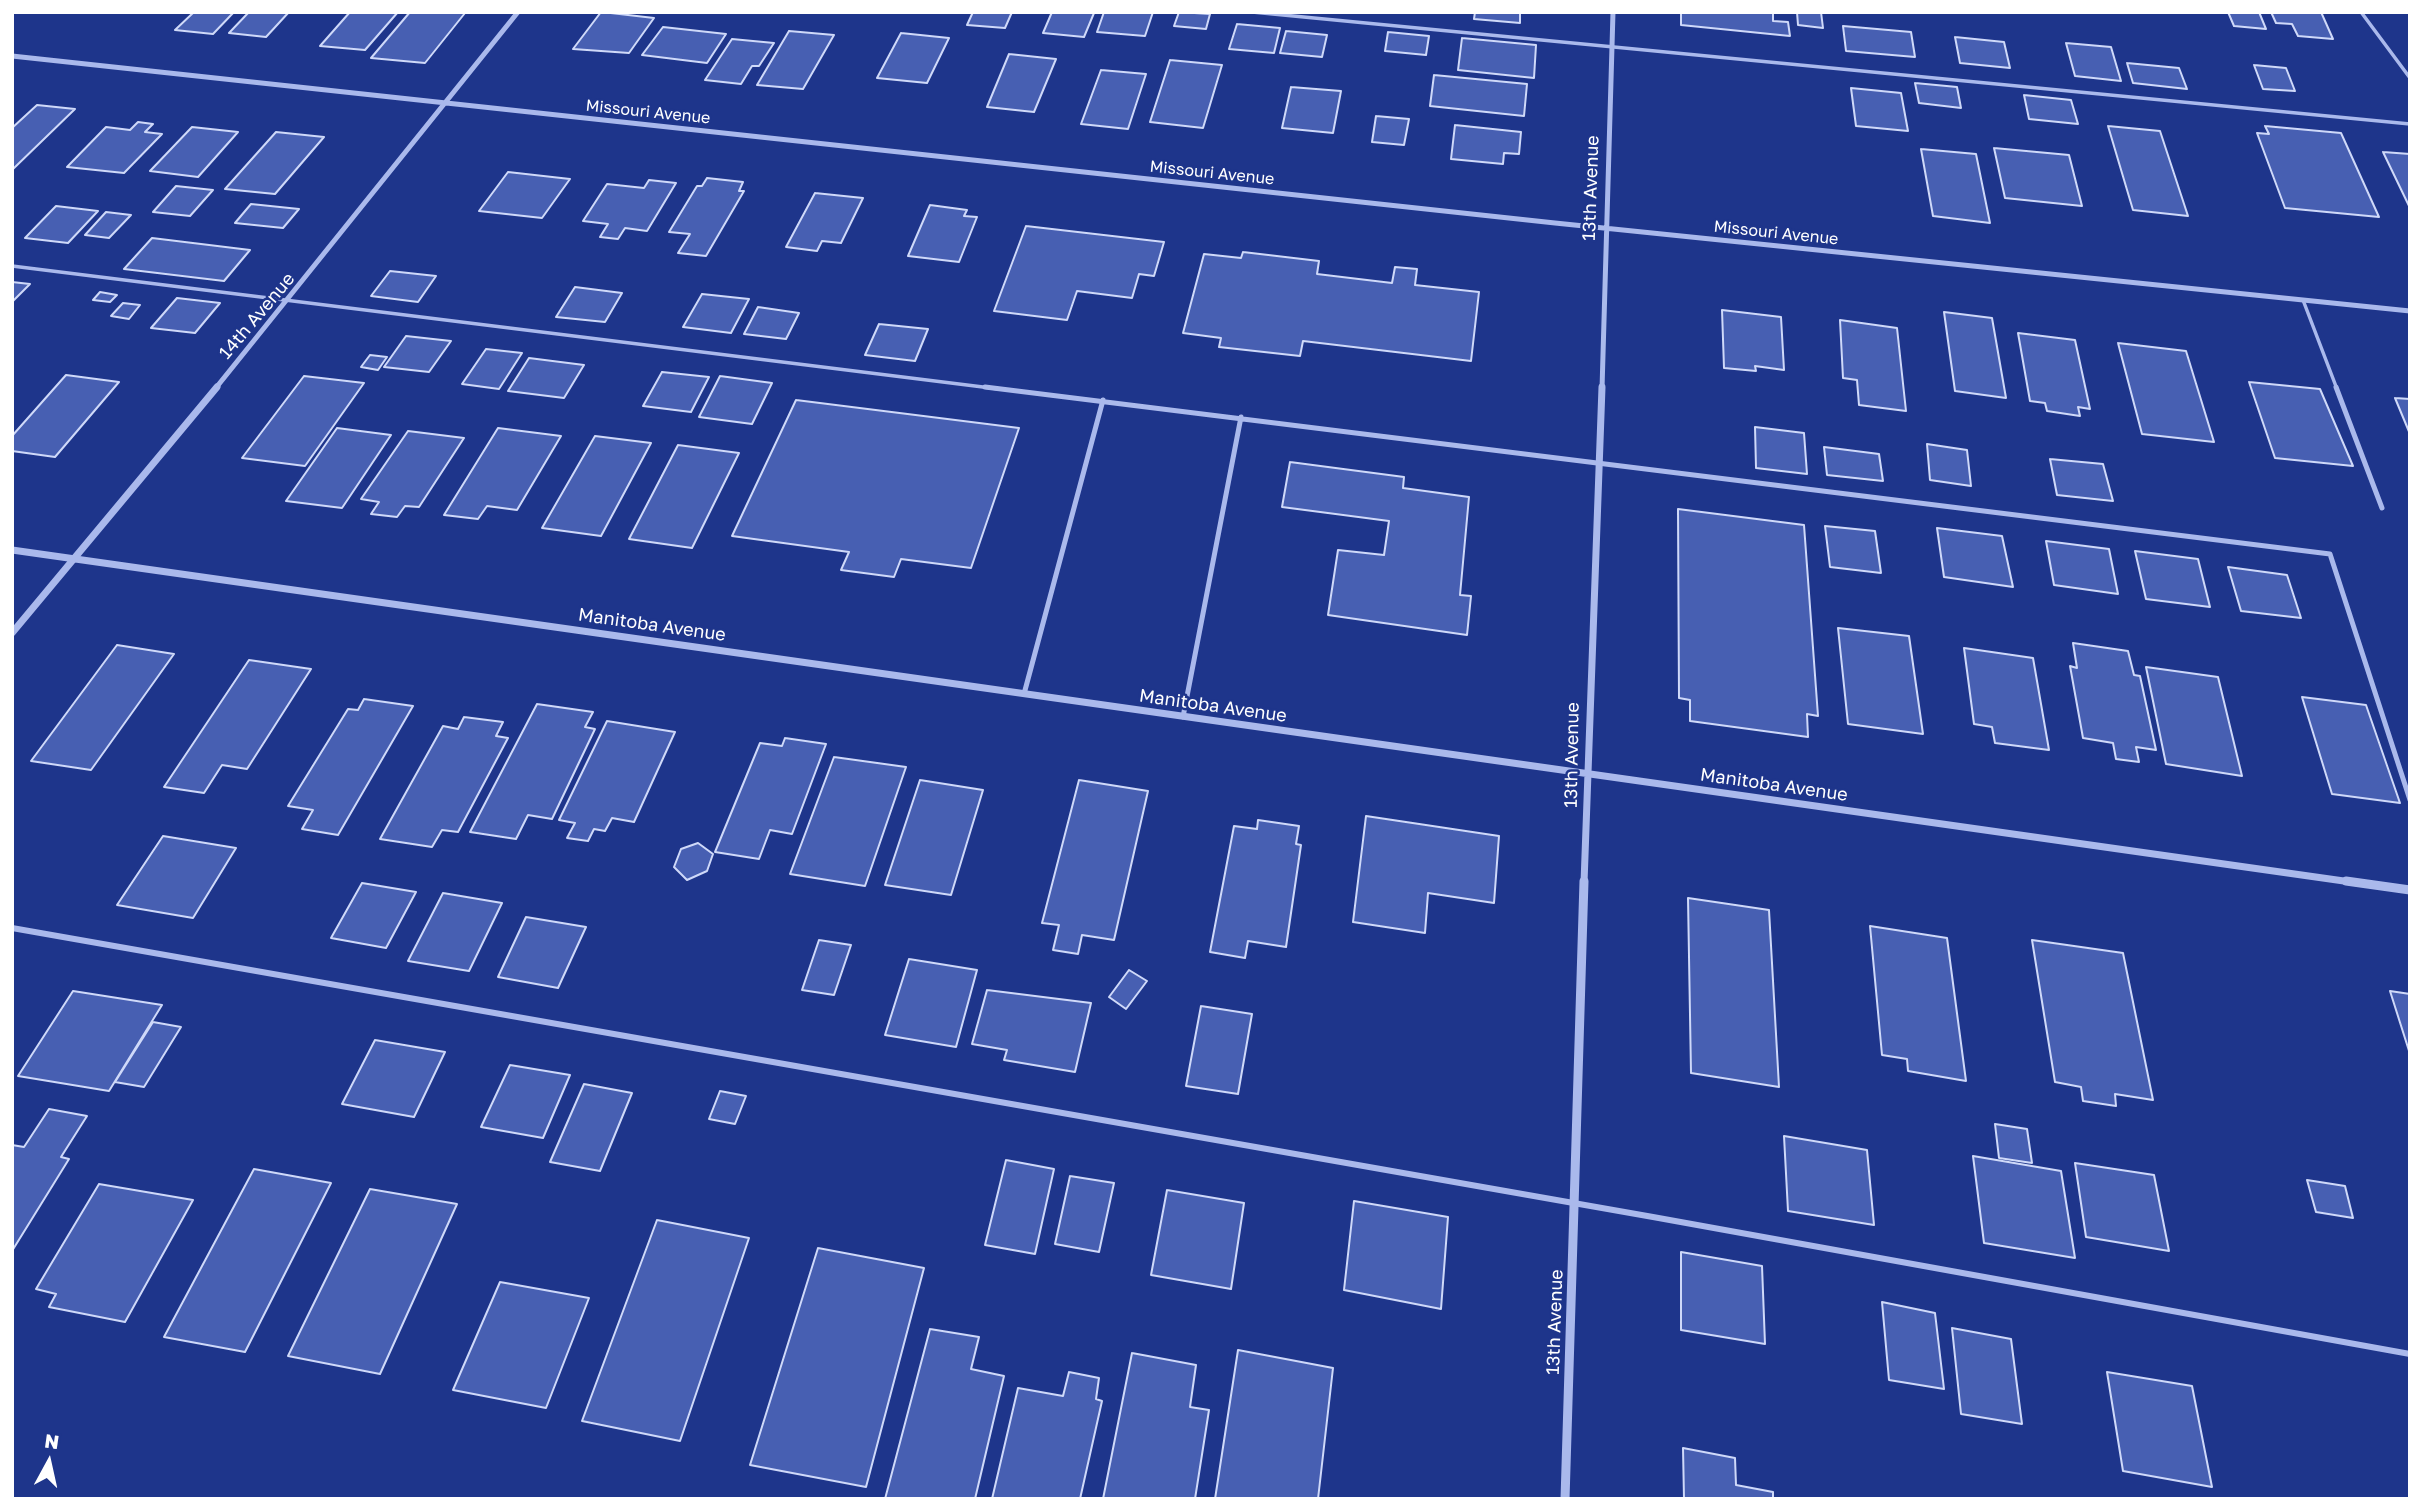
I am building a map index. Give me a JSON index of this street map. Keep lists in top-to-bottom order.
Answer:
{
  "streets": {
    "street": [
      "Missouri Avenue",
      "13th Avenue",
      "14th Avenue",
      "Manitoba Avenue"
    ]
  },
  "crossings": [
    ["Missouri Avenue", "13th Avenue"],
    ["Missouri Avenue", "14th Avenue"],
    ["13th Avenue", "Manitoba Avenue"],
    ["14th Avenue", "Manitoba Avenue"]
  ],
  "north": "top"
}
